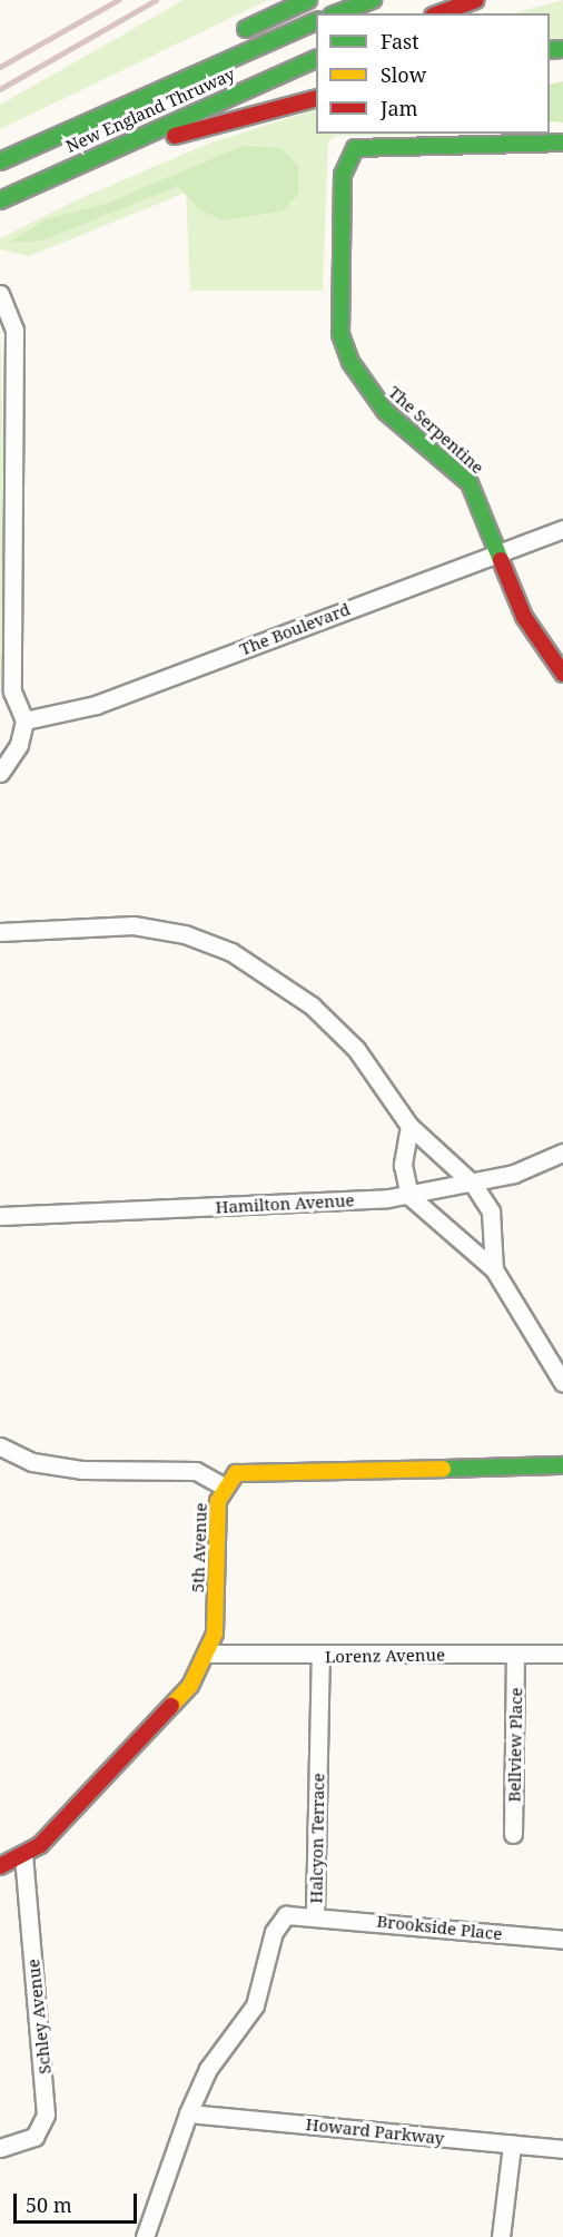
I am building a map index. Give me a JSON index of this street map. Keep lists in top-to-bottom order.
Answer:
{
  "streets": {
    "main road": ["New England Thruway", "The Serpentine", "5th Avenue"],
    "street": [
      "The Boulevard",
      "Hamilton Avenue",
      "Lorenz Avenue",
      "Bellview Place",
      "Halcyon Terrace",
      "Brookside Place",
      "Schley Avenue",
      "Howard Parkway"
    ]
  },
  "crossings": [
    ["The Serpentine", "The Boulevard"],
    ["5th Avenue", "Lorenz Avenue"],
    ["5th Avenue", "Schley Avenue"],
    ["Lorenz Avenue", "Bellview Place"],
    ["Lorenz Avenue", "Halcyon Terrace"],
    ["Halcyon Terrace", "Brookside Place"],
    ["Halcyon Terrace", "Howard Parkway"]
  ],
  "legend": ["Fast", "Slow", "Jam"],
  "scale_bar": "50 m"
}
